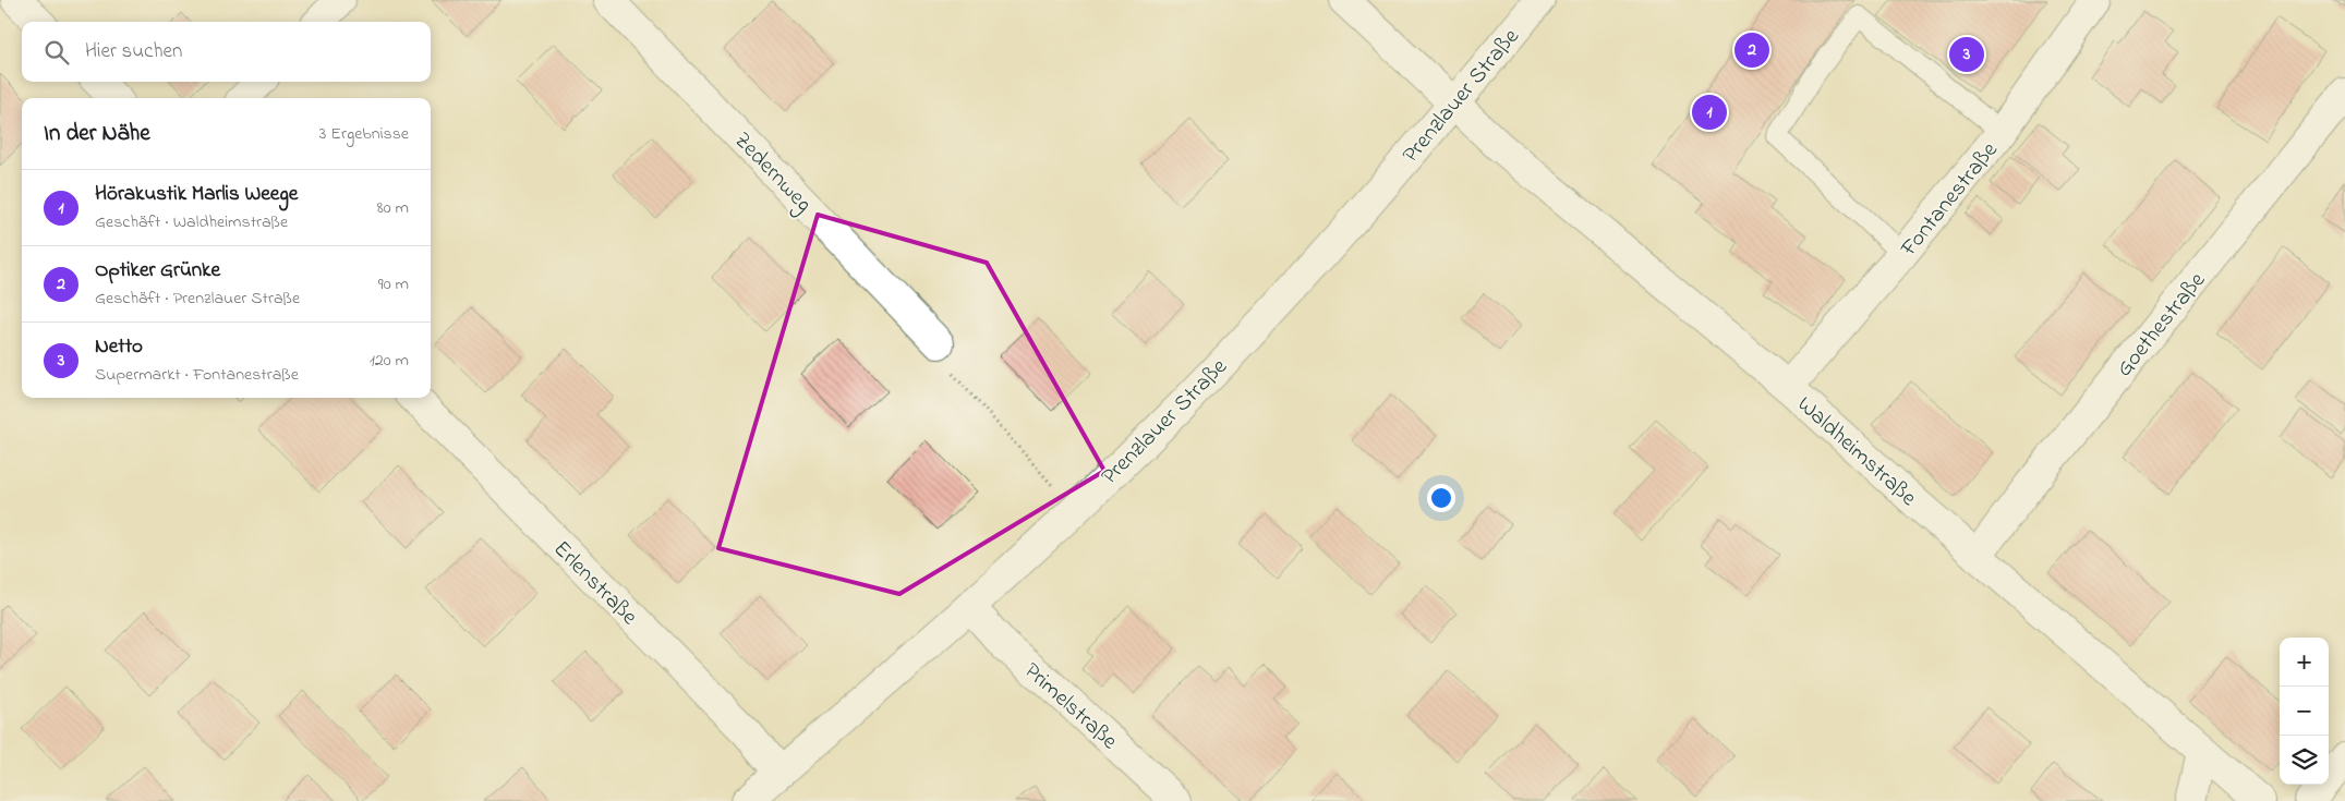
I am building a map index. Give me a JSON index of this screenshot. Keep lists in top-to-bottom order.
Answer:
{
  "streets": {
    "street": [
      "Prenzlauer Straße",
      "Zedernweg",
      "Fontanestraße",
      "Goethestraße",
      "Waldheimstraße",
      "Erlenstraße",
      "Primelstraße"
    ]
  },
  "crossings": [
    ["Prenzlauer Straße", "Waldheimstraße"],
    ["Prenzlauer Straße", "Erlenstraße"],
    ["Prenzlauer Straße", "Primelstraße"],
    ["Fontanestraße", "Waldheimstraße"],
    ["Goethestraße", "Waldheimstraße"]
  ],
  "page": {
    "search": "Hier suchen",
    "pins": ["2", "3", "1"],
    "heading": ["In der Nähe", "3 Ergebnisse"],
    "list": [
      {
        "mark": "1",
        "name": "Hörakustik Marlis Weege",
        "note": "Geschäft · Waldheimstraße",
        "value": "80 m"
      },
      {
        "mark": "2",
        "name": "Optiker Grünke",
        "note": "Geschäft · Prenzlauer Straße",
        "value": "90 m"
      },
      {
        "mark": "3",
        "name": "Netto",
        "note": "Supermarkt · Fontanestraße",
        "value": "120 m"
      }
    ],
    "map_buttons": ["+", "−"]
  }
}
